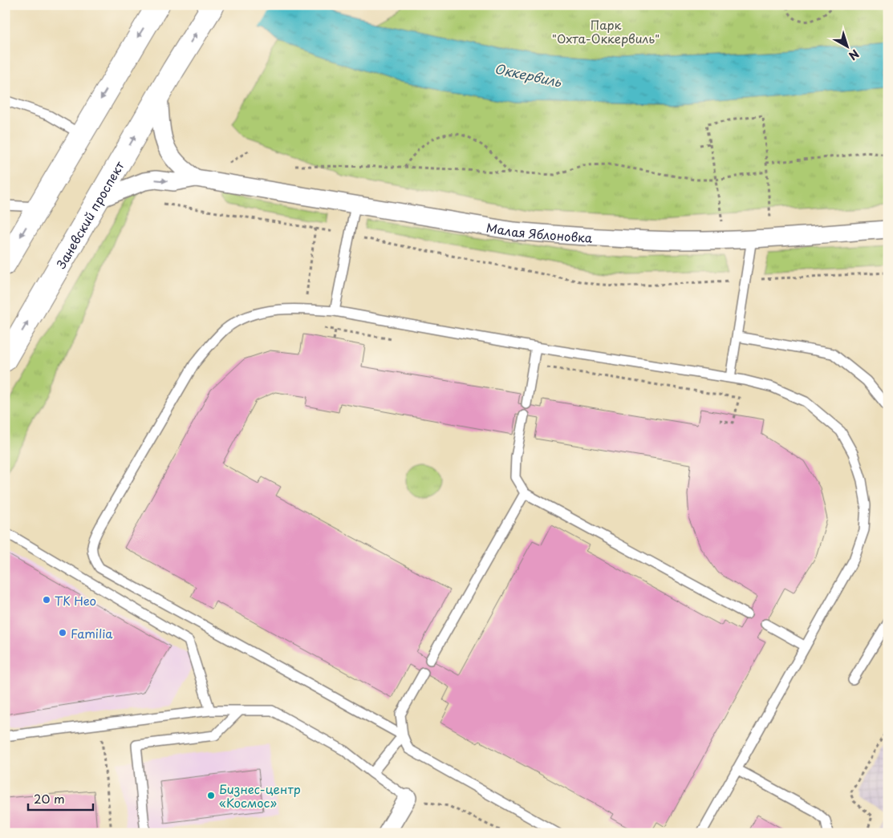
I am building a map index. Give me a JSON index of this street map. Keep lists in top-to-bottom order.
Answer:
{
  "streets": {
    "main road": ["Заневский проспект"],
    "street": ["Малая Яблоновка"]
  },
  "crossings": [
    ["Заневский проспект", "Малая Яблоновка"]
  ],
  "water": ["Оккервиль"],
  "parks": ["Парк \"Охта-Оккервиль\""],
  "places": ["ТК Нео", "Familia", "Бизнес-центр «Космос»"],
  "scale_bar": "20 m",
  "north": "bottom right"
}
